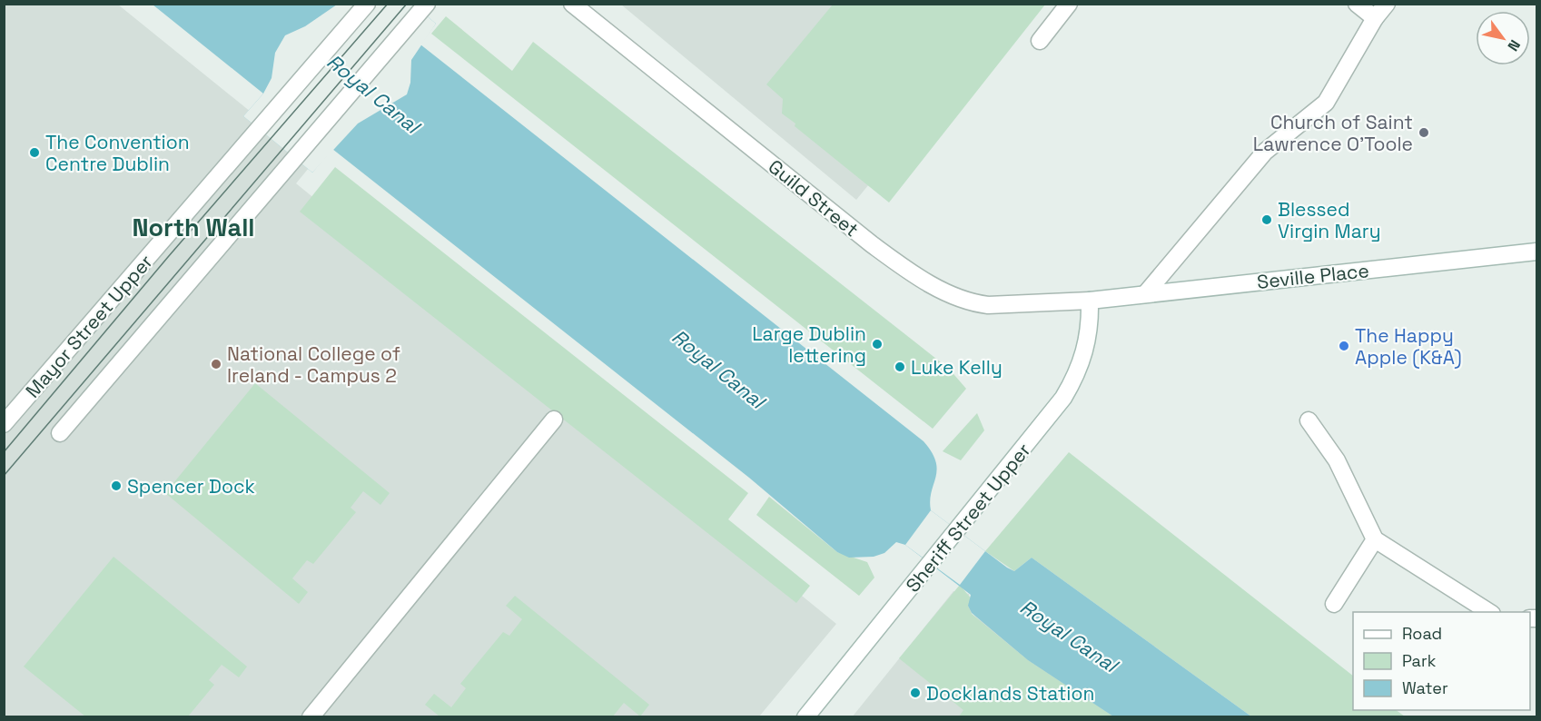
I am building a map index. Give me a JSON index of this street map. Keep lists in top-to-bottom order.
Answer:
{
  "streets": {
    "street": [
      "Guild Street",
      "Seville Place",
      "Mayor Street Upper",
      "Sheriff Street Upper"
    ]
  },
  "crossings": [
    ["Guild Street", "Seville Place"],
    ["Guild Street", "Sheriff Street Upper"],
    ["Seville Place", "Sheriff Street Upper"]
  ],
  "districts": ["North Wall"],
  "water": ["Royal Canal"],
  "places": [
    "Church of Saint Lawrence O'Toole",
    "The Convention Centre Dublin",
    "Blessed Virgin Mary",
    "Large Dublin lettering",
    "The Happy Apple (K&A)",
    "National College of Ireland - Campus 2",
    "Luke Kelly",
    "Spencer Dock",
    "Docklands Station"
  ],
  "legend": ["Road", "Park", "Water"],
  "north": "bottom right"
}
